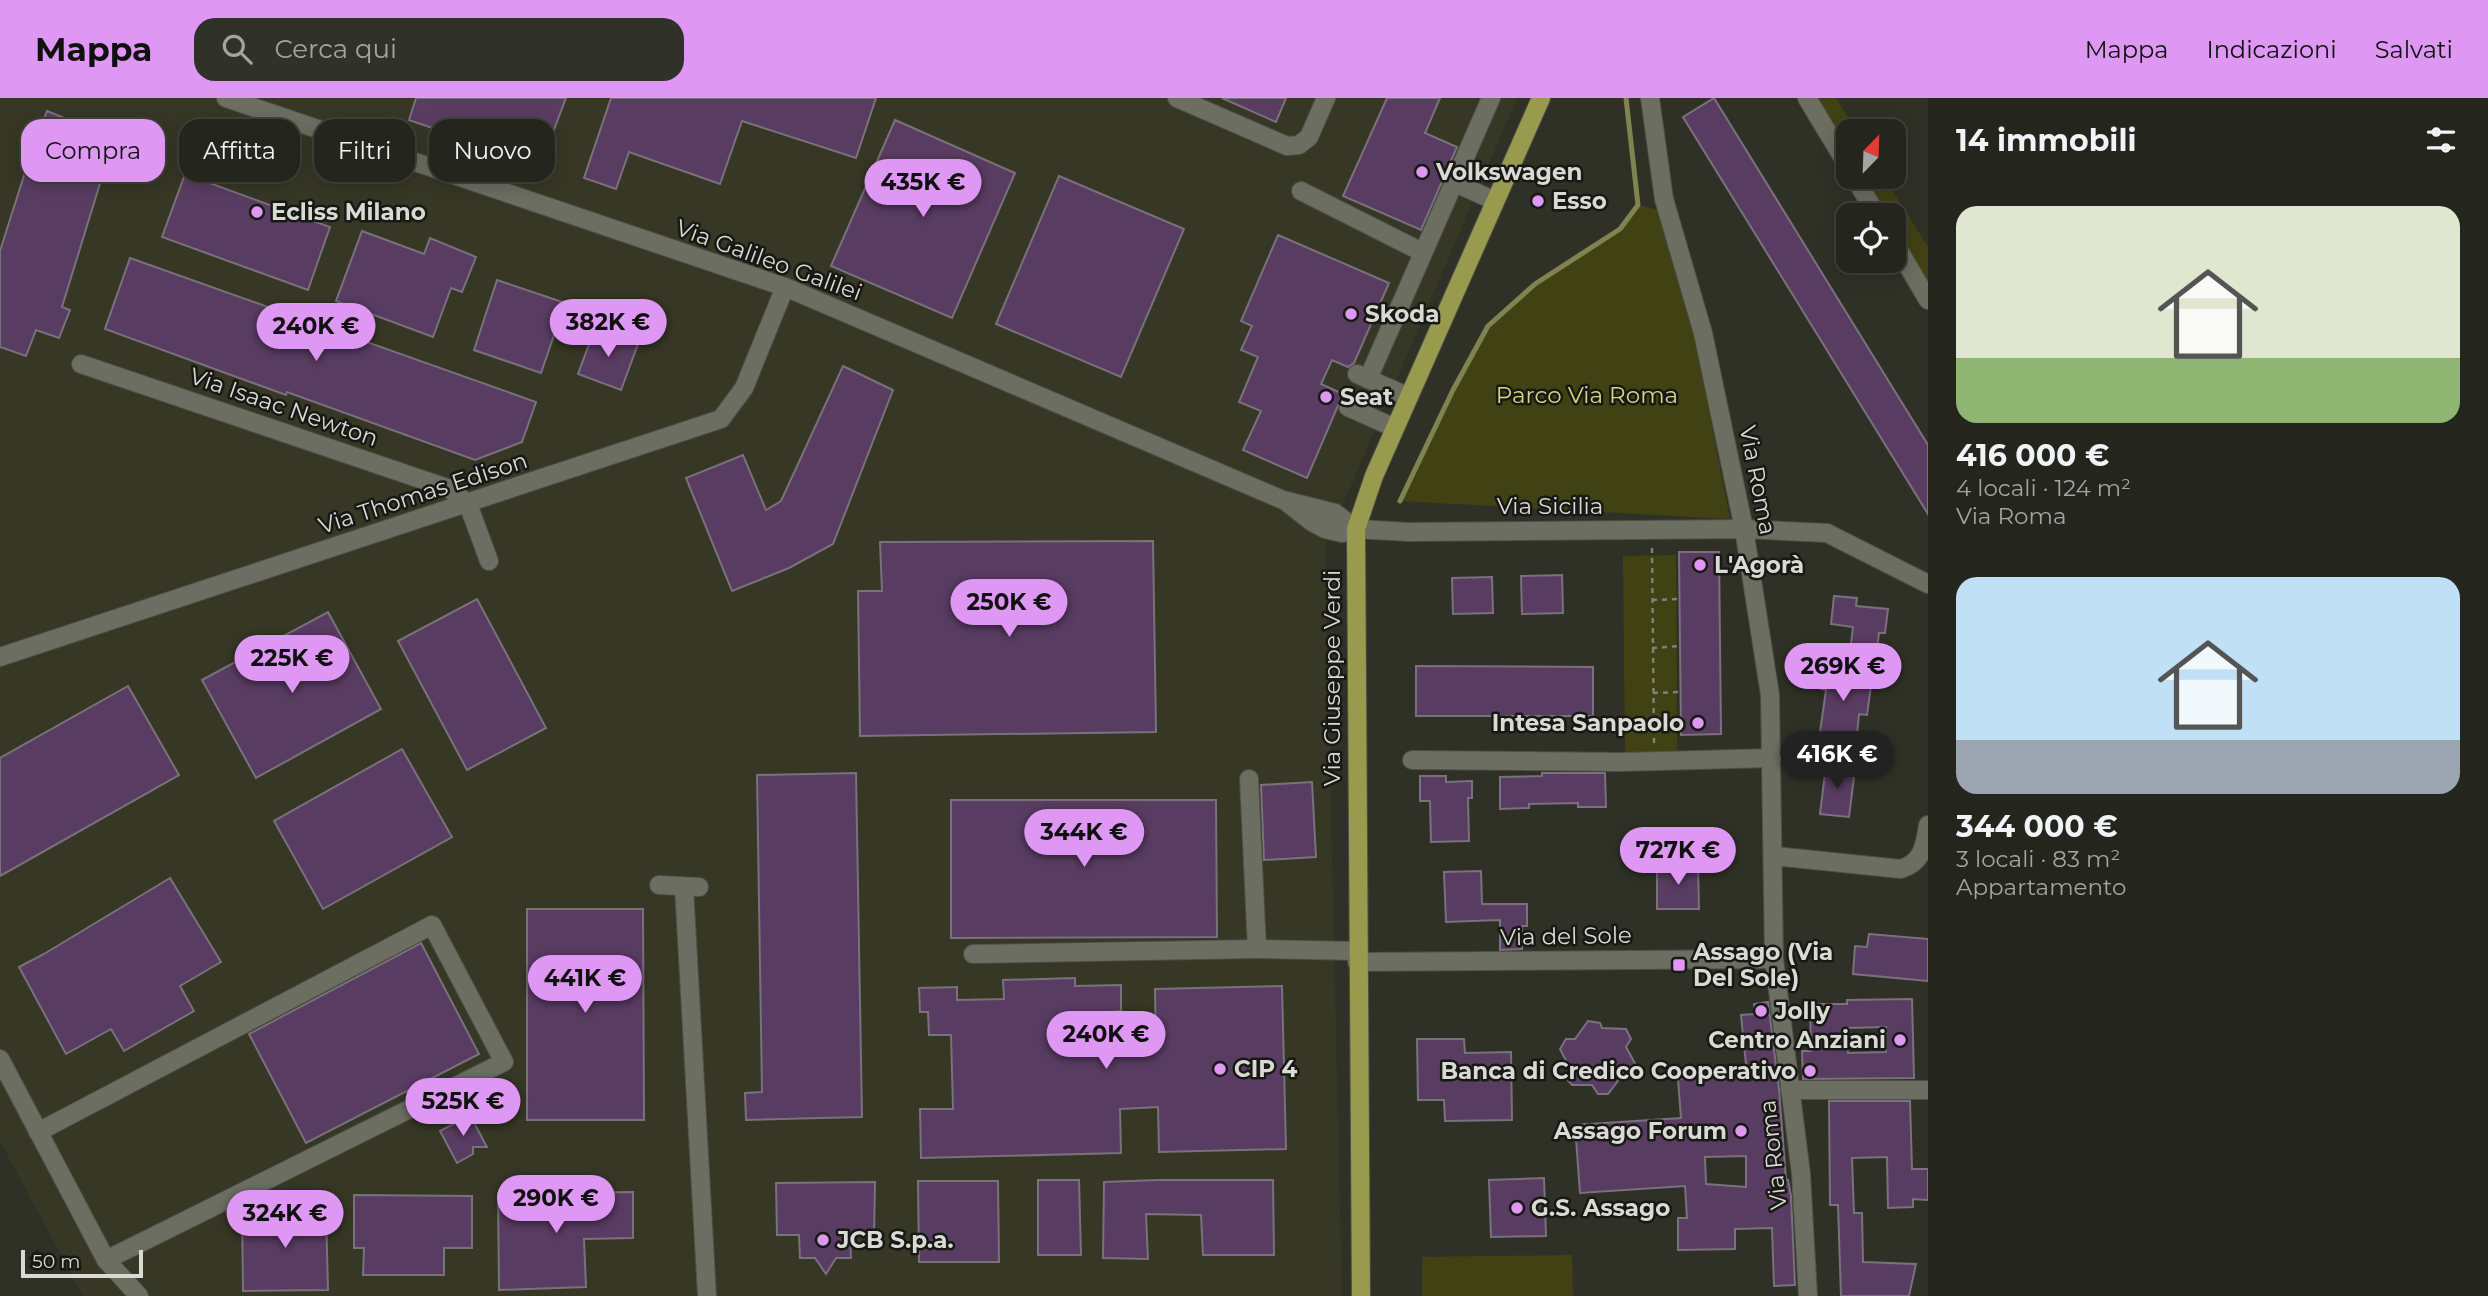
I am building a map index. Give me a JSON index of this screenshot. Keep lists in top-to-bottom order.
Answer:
{
  "streets": {
    "main road": ["Via Giuseppe Verdi"],
    "street": [
      "Via Galileo Galilei",
      "Via Isaac Newton",
      "Via Roma",
      "Via Thomas Edison",
      "Via Sicilia",
      "Via del Sole"
    ]
  },
  "crossings": [
    ["Via Galileo Galilei", "Via Thomas Edison"],
    ["Via Galileo Galilei", "Via Sicilia"],
    ["Via Galileo Galilei", "Via Giuseppe Verdi"],
    ["Via Isaac Newton", "Via Thomas Edison"],
    ["Via Roma", "Via Sicilia"],
    ["Via Roma", "Via del Sole"],
    ["Via Sicilia", "Via Giuseppe Verdi"],
    ["Via Giuseppe Verdi", "Via del Sole"]
  ],
  "parks": ["Parco Via Roma"],
  "places": {
    "other": [
      "Volkswagen",
      "Esso",
      "Ecliss Milano",
      "Skoda",
      "Seat",
      "L'Agorà",
      "Intesa Sanpaolo",
      "Jolly",
      "Centro Anziani",
      "CIP 4",
      "Banca di Credico Cooperativo",
      "Assago Forum",
      "G.S. Assago",
      "JCB S.p.a."
    ],
    "transit": ["Assago (Via Del Sole)"]
  },
  "scale_bar": "50 m",
  "north": "top right",
  "page": {
    "header": "Mappa",
    "search": "Cerca qui",
    "nav": ["Mappa", "Indicazioni", "Salvati"],
    "heading": "14 immobili",
    "chip": [
      "Compra",
      "Affitta",
      "Filtri",
      "Nuovo"
    ],
    "price": [
      "435K €",
      "382K €",
      "240K €",
      "250K €",
      "225K €",
      "269K €",
      "416K €",
      "344K €",
      "727K €",
      "441K €",
      "240K €",
      "525K €",
      "290K €",
      "324K €"
    ],
    "list": [
      {
        "name": "416 000 €",
        "note": "4 locali · 124 m² · Via Roma"
      },
      {
        "name": "344 000 €",
        "note": "3 locali · 83 m² · Appartamento"
      }
    ],
    "scale": "50 m"
  }
}
